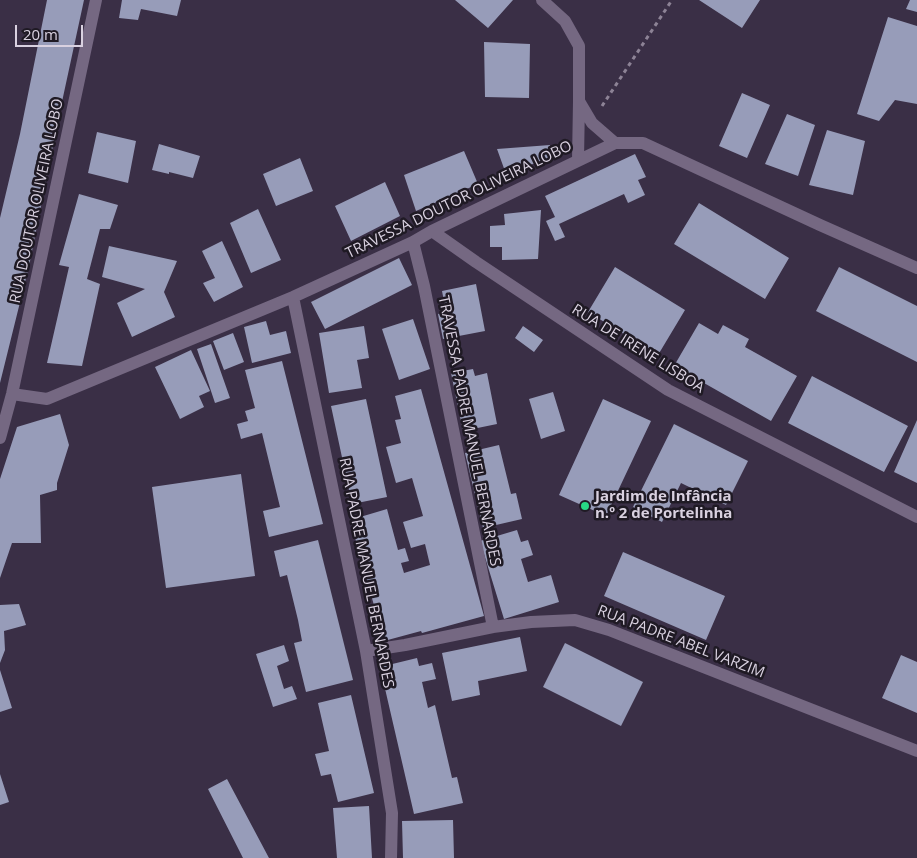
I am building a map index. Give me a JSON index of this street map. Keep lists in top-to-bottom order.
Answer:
{
  "streets": {
    "street": [
      "TRAVESSA DOUTOR OLIVEIRA LOBO",
      "RUA DOUTOR OLIVEIRA LOBO",
      "RUA DE IRENE LISBOA",
      "TRAVESSA PADRE MANUEL BERNARDES",
      "RUA PADRE MANUEL BERNARDES",
      "RUA PADRE ABEL VARZIM"
    ]
  },
  "crossings": [
    ["TRAVESSA DOUTOR OLIVEIRA LOBO", "RUA DOUTOR OLIVEIRA LOBO"],
    ["TRAVESSA DOUTOR OLIVEIRA LOBO", "RUA DE IRENE LISBOA"],
    ["TRAVESSA DOUTOR OLIVEIRA LOBO", "TRAVESSA PADRE MANUEL BERNARDES"],
    ["TRAVESSA DOUTOR OLIVEIRA LOBO", "RUA PADRE MANUEL BERNARDES"],
    ["TRAVESSA PADRE MANUEL BERNARDES", "RUA PADRE ABEL VARZIM"],
    ["RUA PADRE MANUEL BERNARDES", "RUA PADRE ABEL VARZIM"]
  ],
  "places": ["Jardim de Infância n.º 2 de Portelinha"],
  "scale_bar": "20 m"
}
